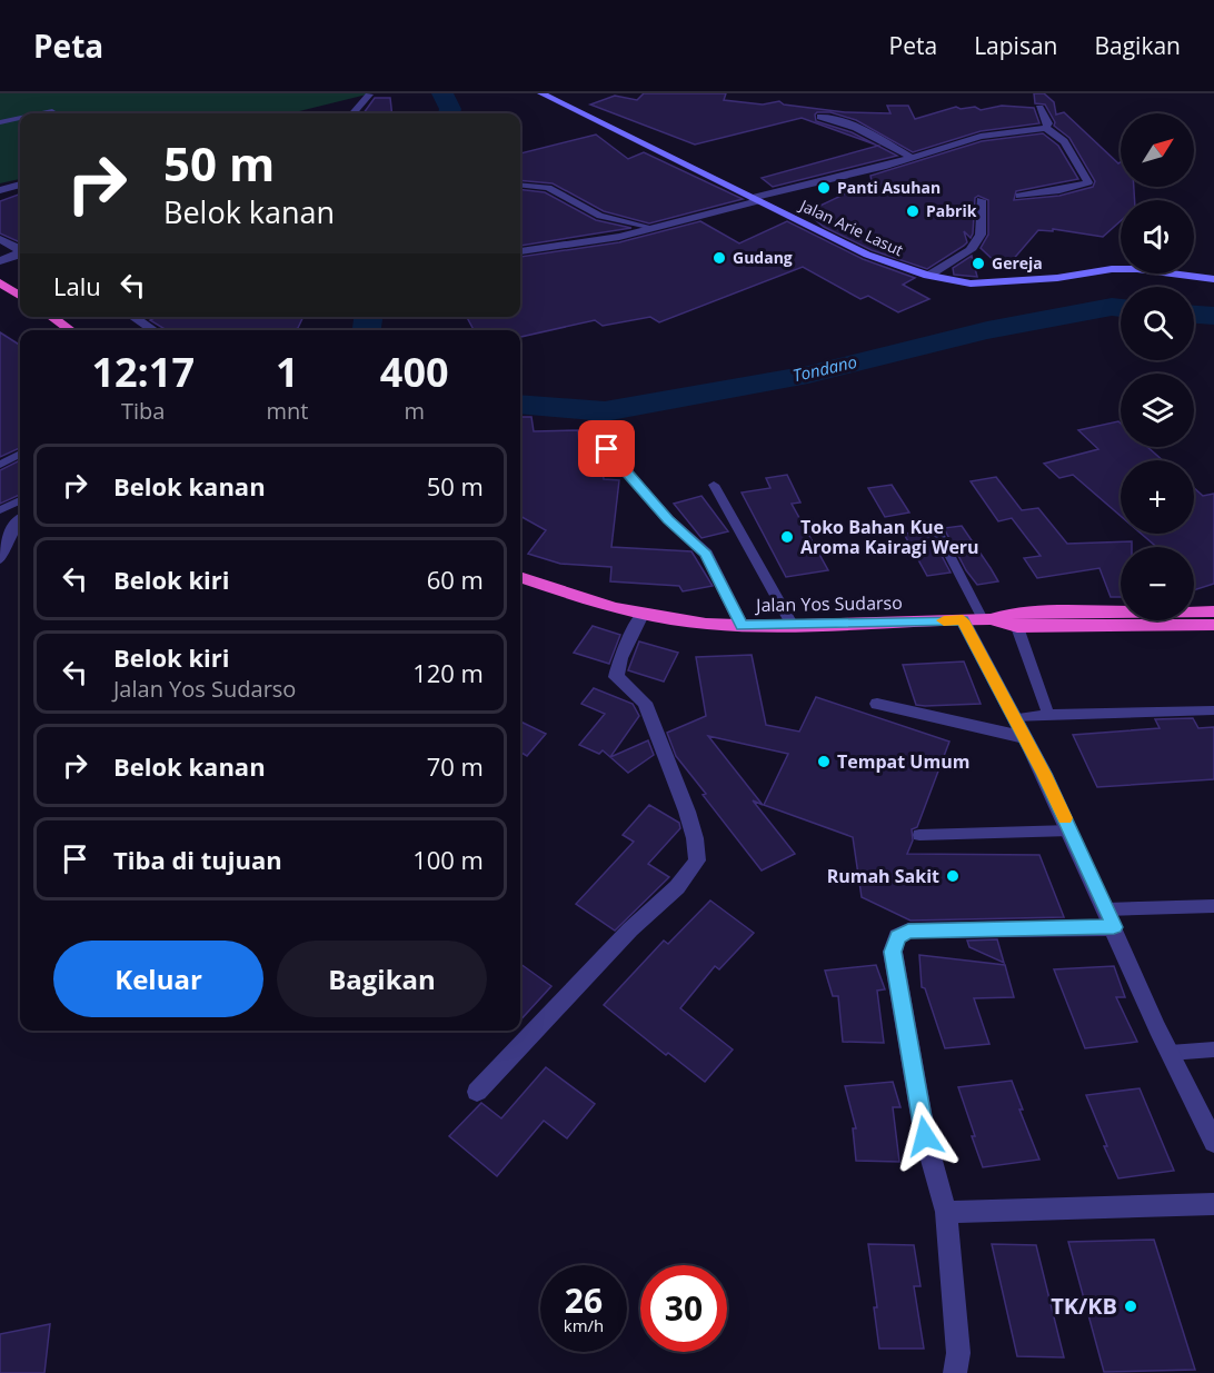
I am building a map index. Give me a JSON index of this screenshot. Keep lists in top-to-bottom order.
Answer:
{
  "streets": {
    "highway": ["Jalan Yos Sudarso"],
    "main road": ["Jalan Arie Lasut"]
  },
  "water": ["Tondano"],
  "places": [
    "Panti Asuhan",
    "Pabrik",
    "Gudang",
    "Gereja",
    "Toko Bahan Kue Aroma Kairagi Weru",
    "Tempat Umum",
    "Rumah Sakit",
    "TK/KB"
  ],
  "north": "top right",
  "page": {
    "header": "Peta",
    "nav": ["Peta", "Lapisan", "Bagikan"],
    "map_buttons": ["+", "−"],
    "turn": ["50 m", "Belok kanan"],
    "then": "Lalu",
    "eta": [
      "12:17",
      "Tiba",
      "1",
      "mnt",
      "400",
      "m"
    ],
    "list": [
      {
        "name": "Belok kanan",
        "value": "50 m"
      },
      {
        "name": "Belok kiri",
        "value": "60 m"
      },
      {
        "name": "Belok kiri",
        "note": "Jalan Yos Sudarso",
        "value": "120 m"
      },
      {
        "name": "Belok kanan",
        "value": "70 m"
      },
      {
        "name": "Tiba di tujuan",
        "value": "100 m"
      }
    ],
    "buttons": ["Keluar", "Bagikan"],
    "speed": "26 km/h",
    "limit": "30"
  }
}
